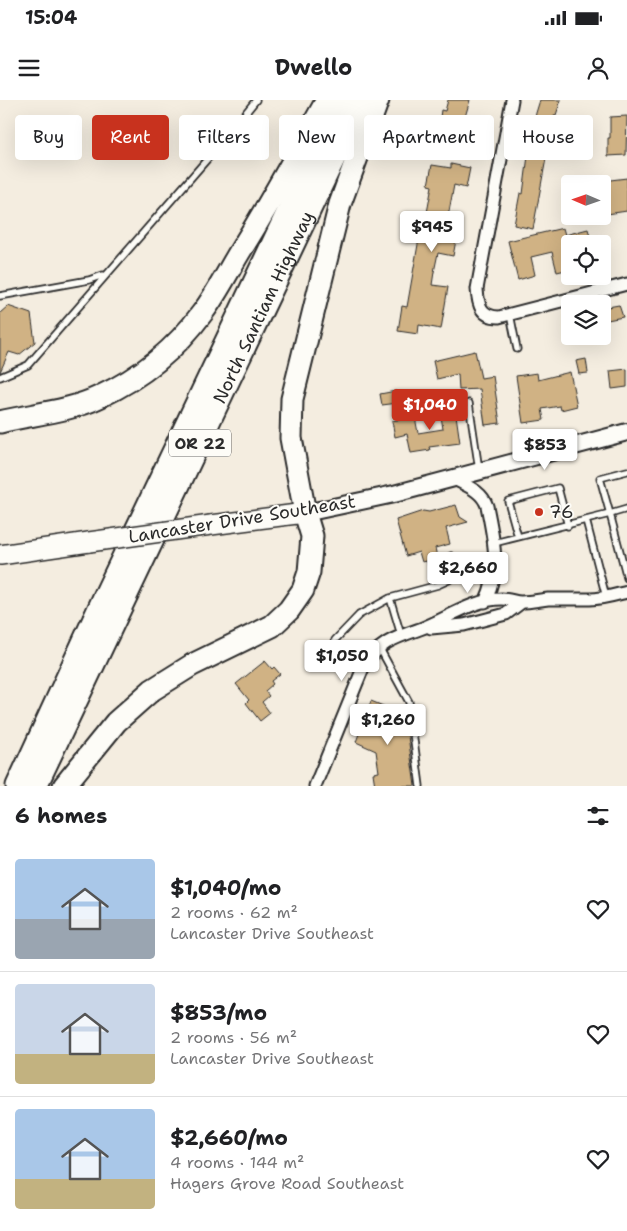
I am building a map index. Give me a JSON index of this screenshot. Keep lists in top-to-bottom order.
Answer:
{
  "streets": {
    "highway": ["North Santiam Highway", "OR 22"],
    "main road": ["Lancaster Drive Southeast"]
  },
  "places": ["76"],
  "north": "left",
  "page": {
    "status": "15:04",
    "header": "Dwello",
    "chip": [
      "Buy",
      "Rent",
      "Filters",
      "New",
      "Apartment",
      "House"
    ],
    "price": [
      "$945",
      "$1,040",
      "$853",
      "$2,660",
      "$1,050",
      "$1,260"
    ],
    "heading": "6 homes",
    "list": [
      {
        "name": "$1,040/mo",
        "note": "2 rooms · 62 m² · Lancaster Drive Southeast"
      },
      {
        "name": "$853/mo",
        "note": "2 rooms · 56 m² · Lancaster Drive Southeast"
      },
      {
        "name": "$2,660/mo",
        "note": "4 rooms · 144 m² · Hagers Grove Road Southeast"
      }
    ]
  }
}
